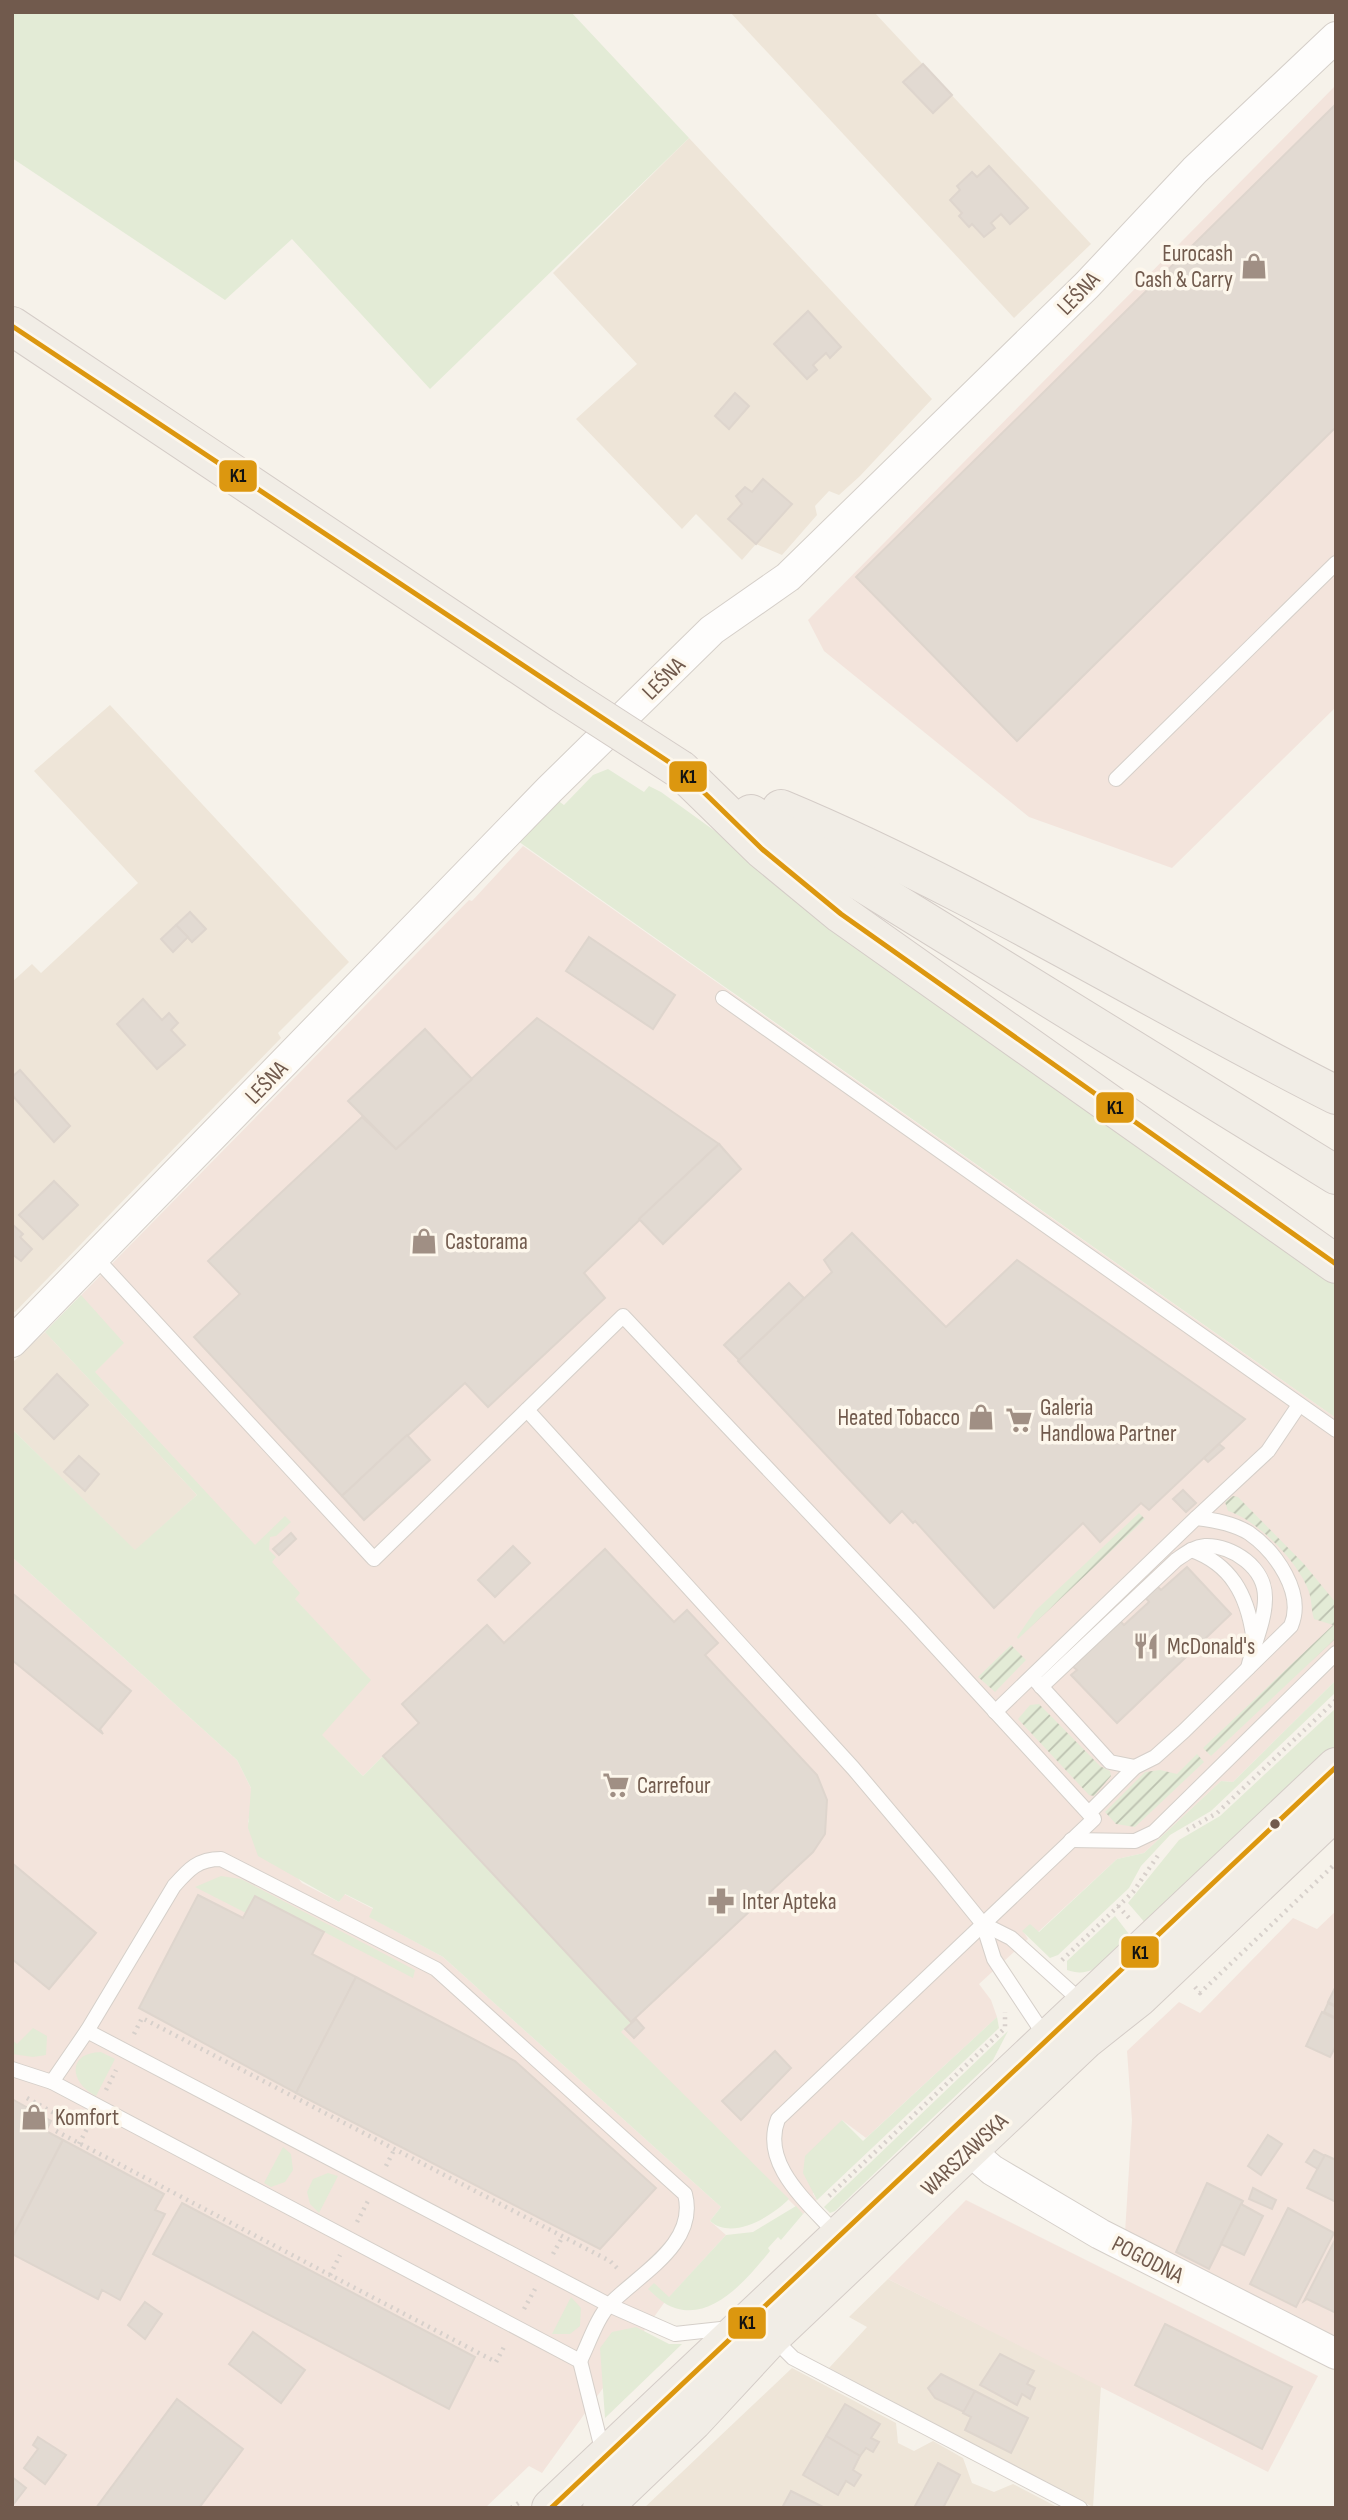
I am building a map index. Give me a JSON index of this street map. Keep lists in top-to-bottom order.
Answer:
{
  "streets": {
    "main road": ["WARSZAWSKA"],
    "street": ["LEŚNA", "POGODNA"]
  },
  "crossings": [
    ["WARSZAWSKA", "POGODNA"]
  ],
  "places": {
    "shop": [
      "Eurocash Cash & Carry",
      "Castorama",
      "Heated Tobacco",
      "Komfort"
    ],
    "supermarket": ["Galeria Handlowa Partner", "Carrefour"],
    "restaurant": ["McDonald's"],
    "pharmacy": ["Inter Apteka"]
  },
  "lines": ["transit line K1"]
}
